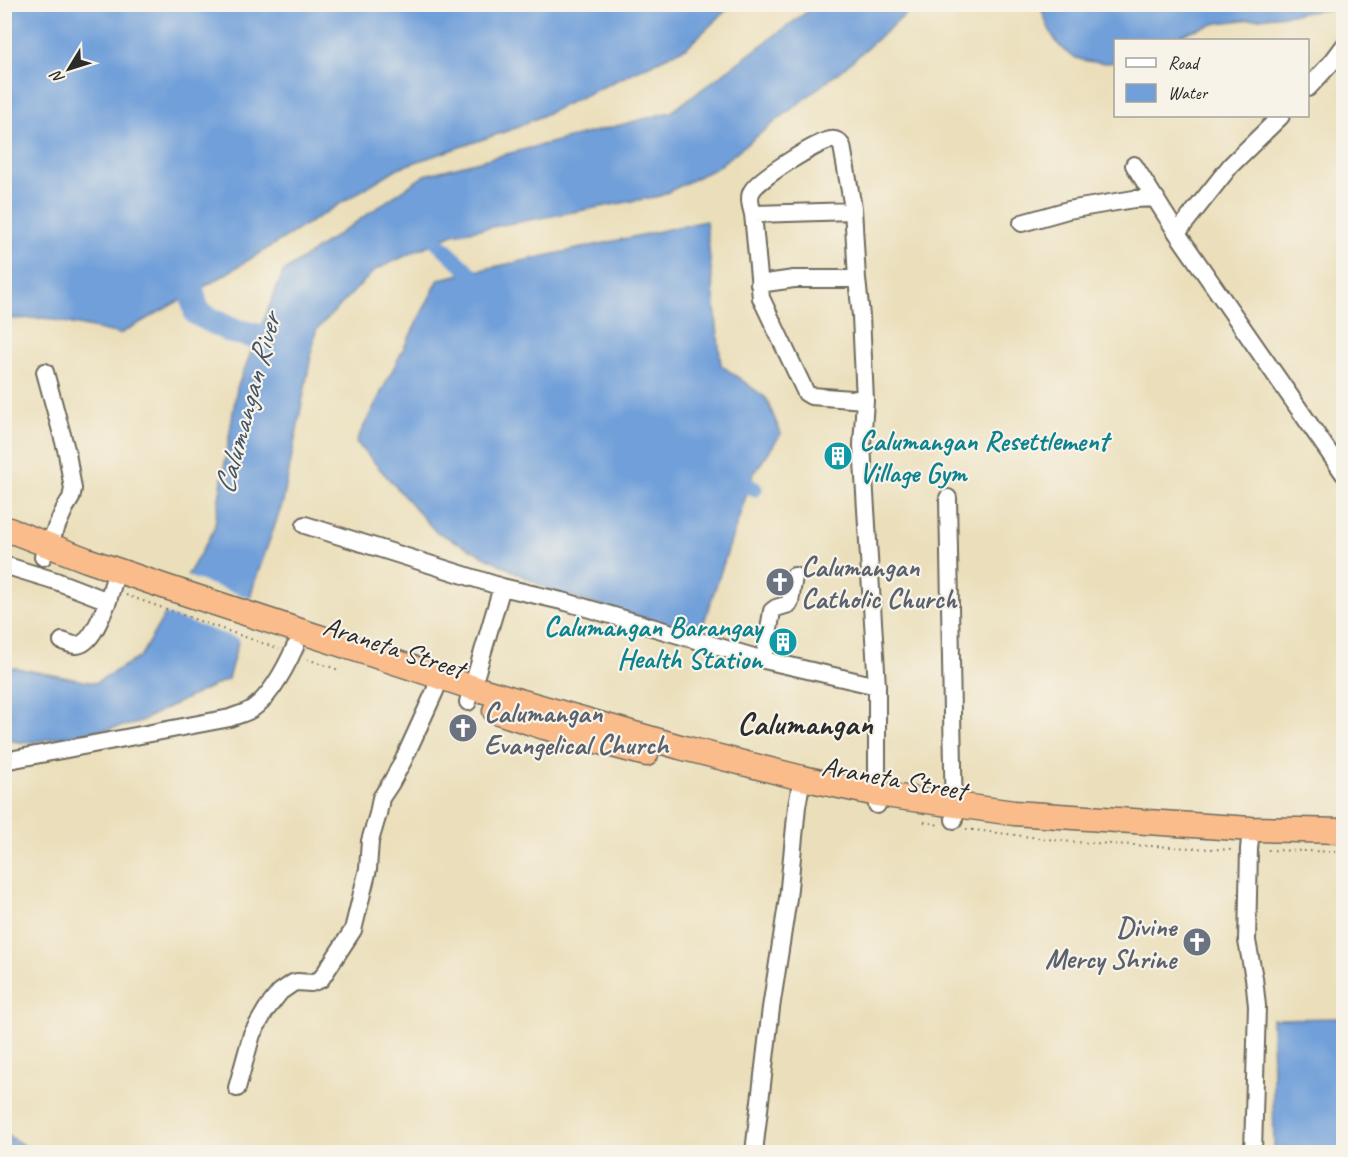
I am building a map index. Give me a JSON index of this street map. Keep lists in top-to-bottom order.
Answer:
{
  "streets": {
    "highway": ["Araneta Street"]
  },
  "districts": ["Calumangan"],
  "water": ["Calumangan River"],
  "places": {
    "building": ["Calumangan Resettlement Village Gym", "Calumangan Barangay Health Station"],
    "church": ["Calumangan Catholic Church", "Calumangan Evangelical Church", "Divine Mercy Shrine"]
  },
  "legend": ["Road", "Water"],
  "north": "bottom left"
}
